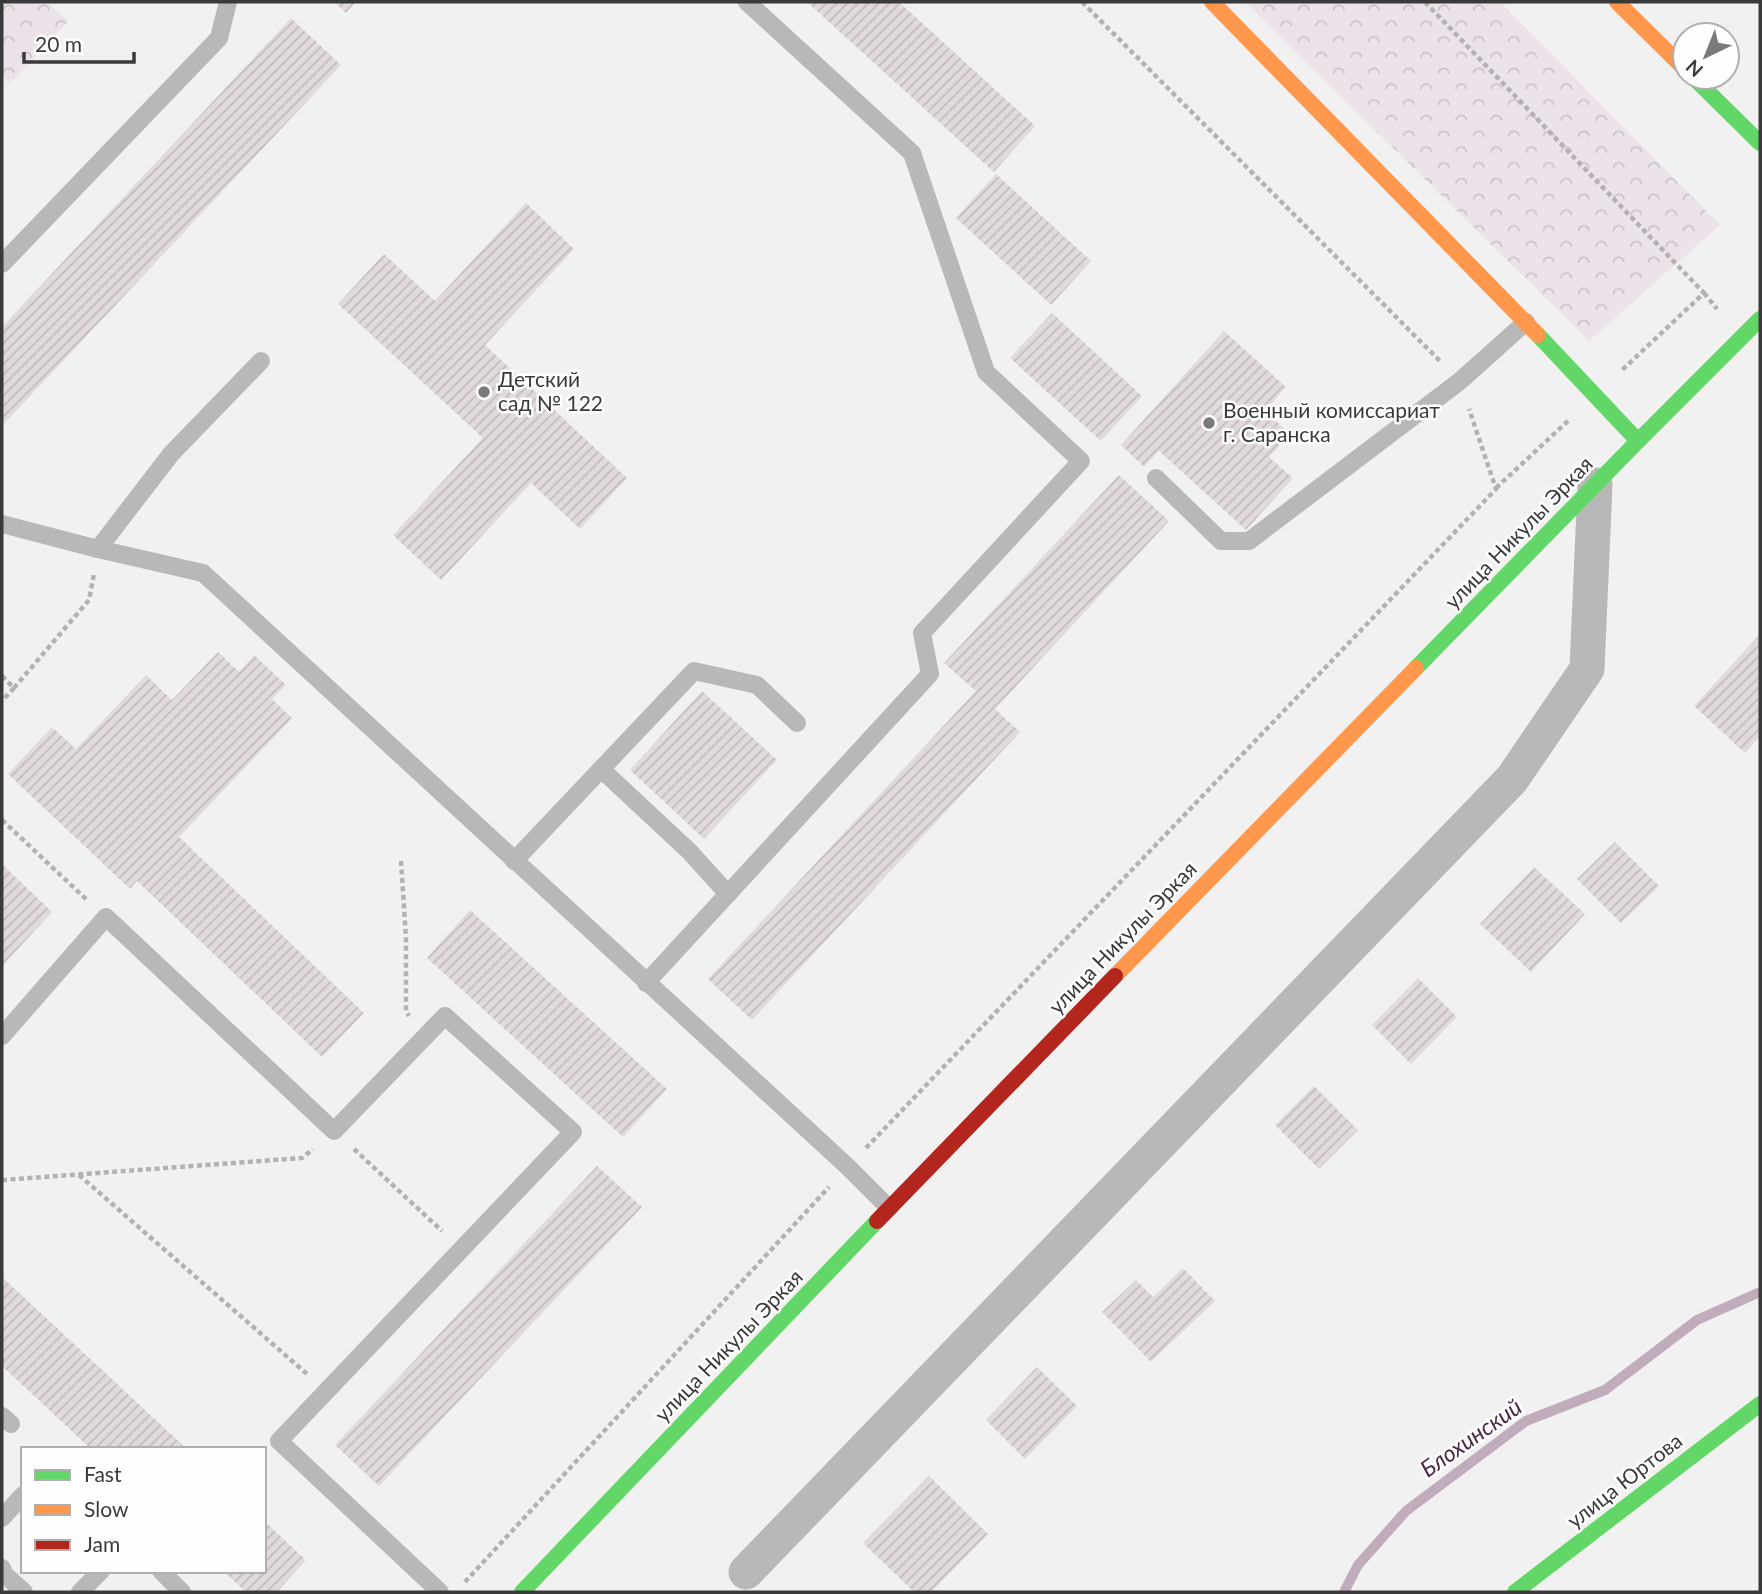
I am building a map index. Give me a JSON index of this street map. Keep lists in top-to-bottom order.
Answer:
{
  "streets": {
    "street": ["улица Никулы Эркая", "улица Юртова"]
  },
  "water": ["Блохинский"],
  "places": ["Детский сад № 122", "Военный комиссариат г. Саранска"],
  "legend": ["Fast", "Slow", "Jam"],
  "scale_bar": "20 m",
  "north": "bottom left"
}
